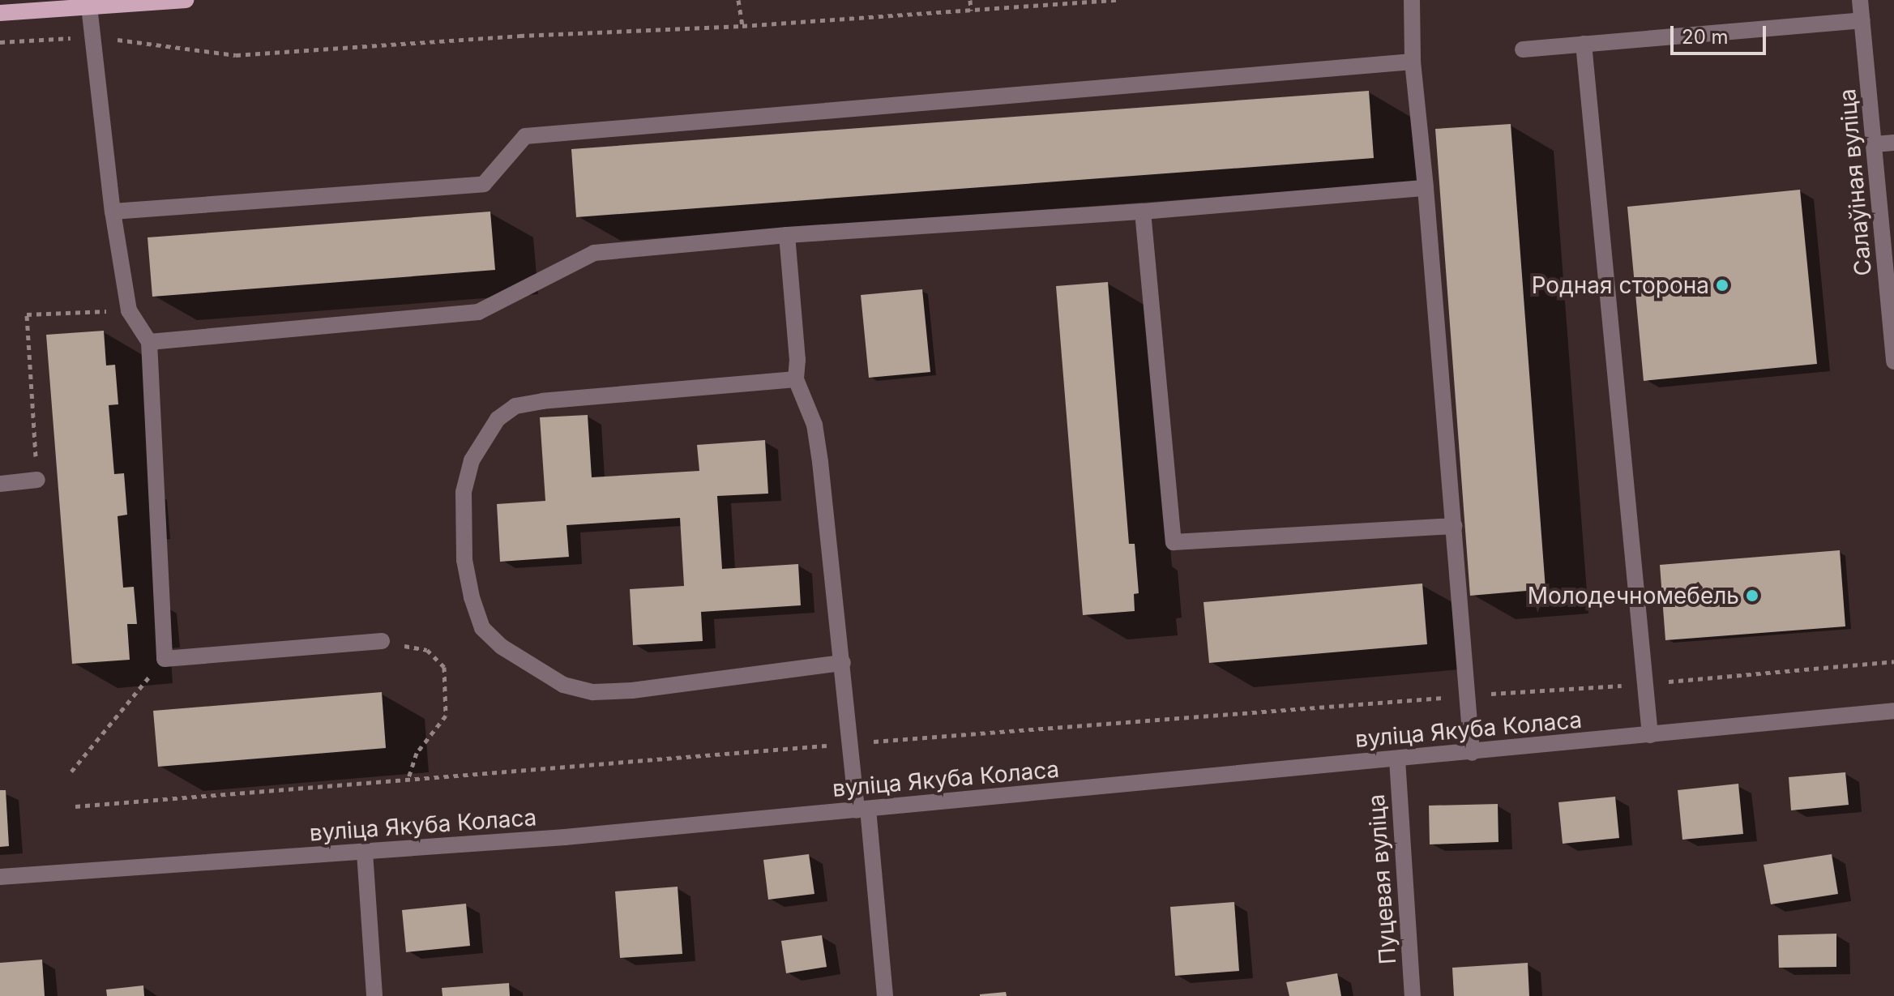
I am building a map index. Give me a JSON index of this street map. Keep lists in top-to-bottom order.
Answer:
{
  "streets": {
    "street": ["Салаўіная вуліца", "вуліца Якуба Коласа", "Пуцевая вуліца"]
  },
  "crossings": [
    ["вуліца Якуба Коласа", "Пуцевая вуліца"]
  ],
  "places": ["Родная сторона", "Молодечномебель"],
  "scale_bar": "20 m"
}
